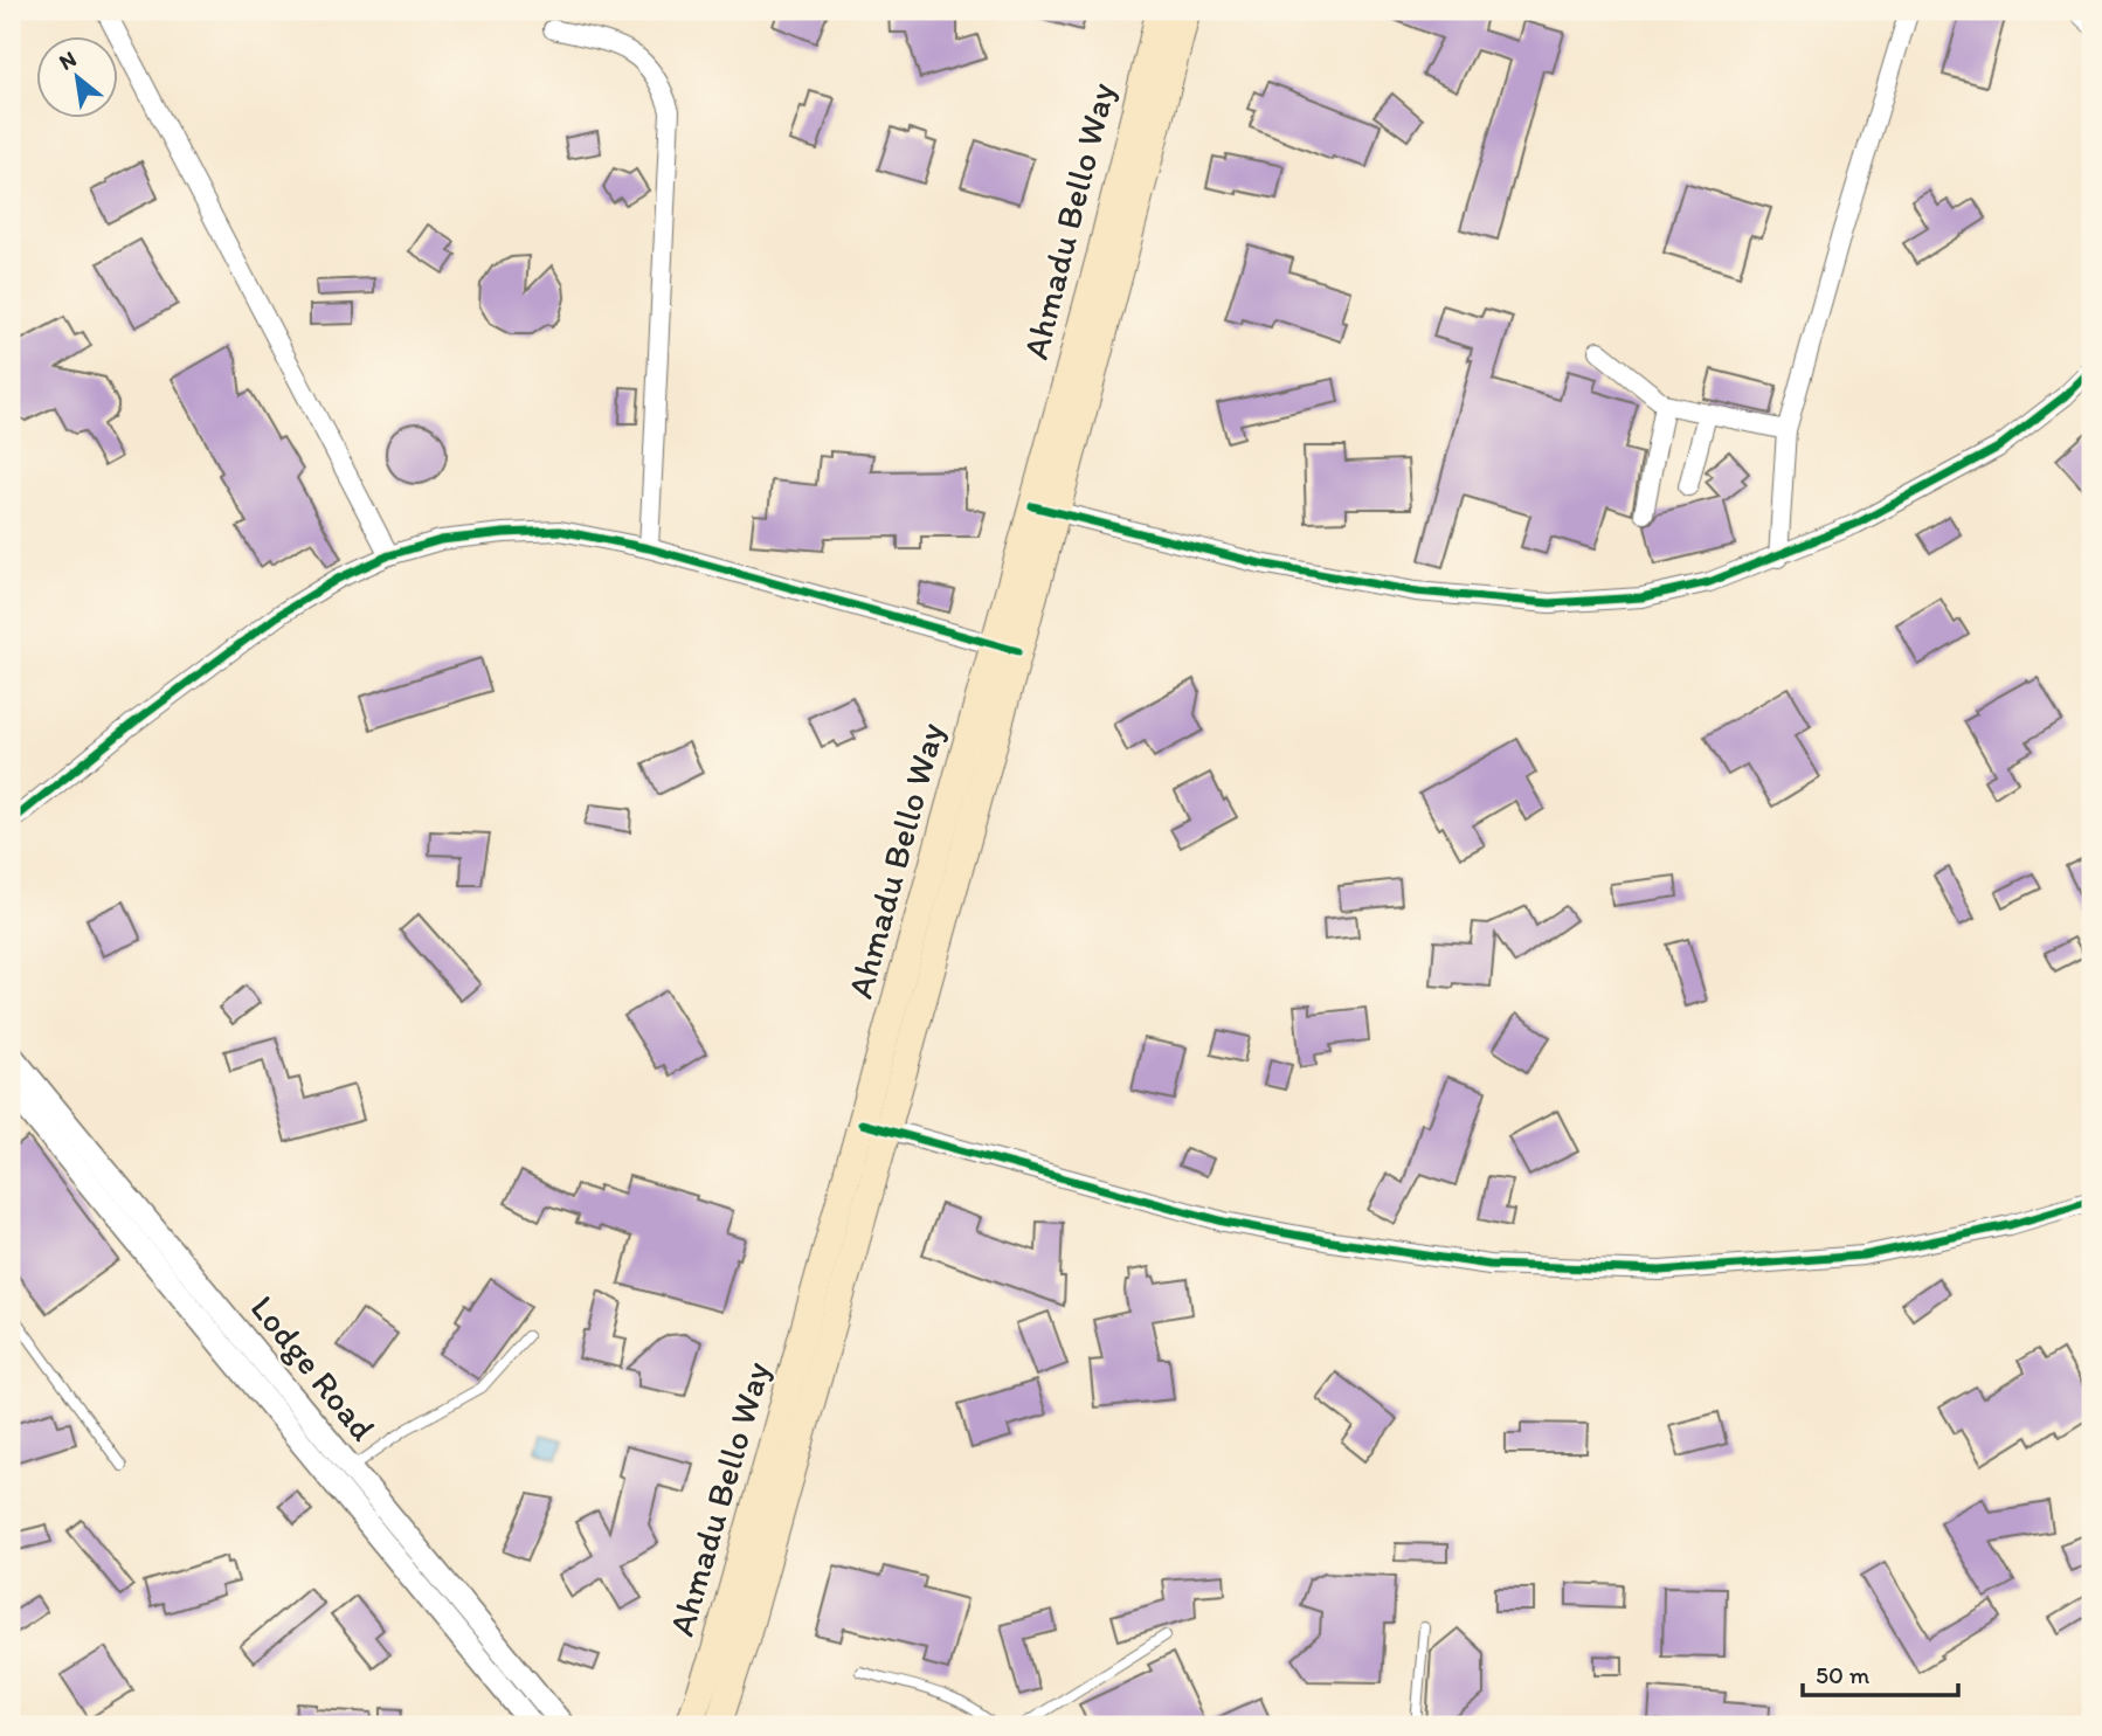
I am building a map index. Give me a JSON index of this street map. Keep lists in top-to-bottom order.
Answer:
{
  "streets": {
    "main road": ["Ahmadu Bello Way"],
    "street": ["Lodge Road"]
  },
  "scale_bar": "50 m",
  "north": "top left"
}
